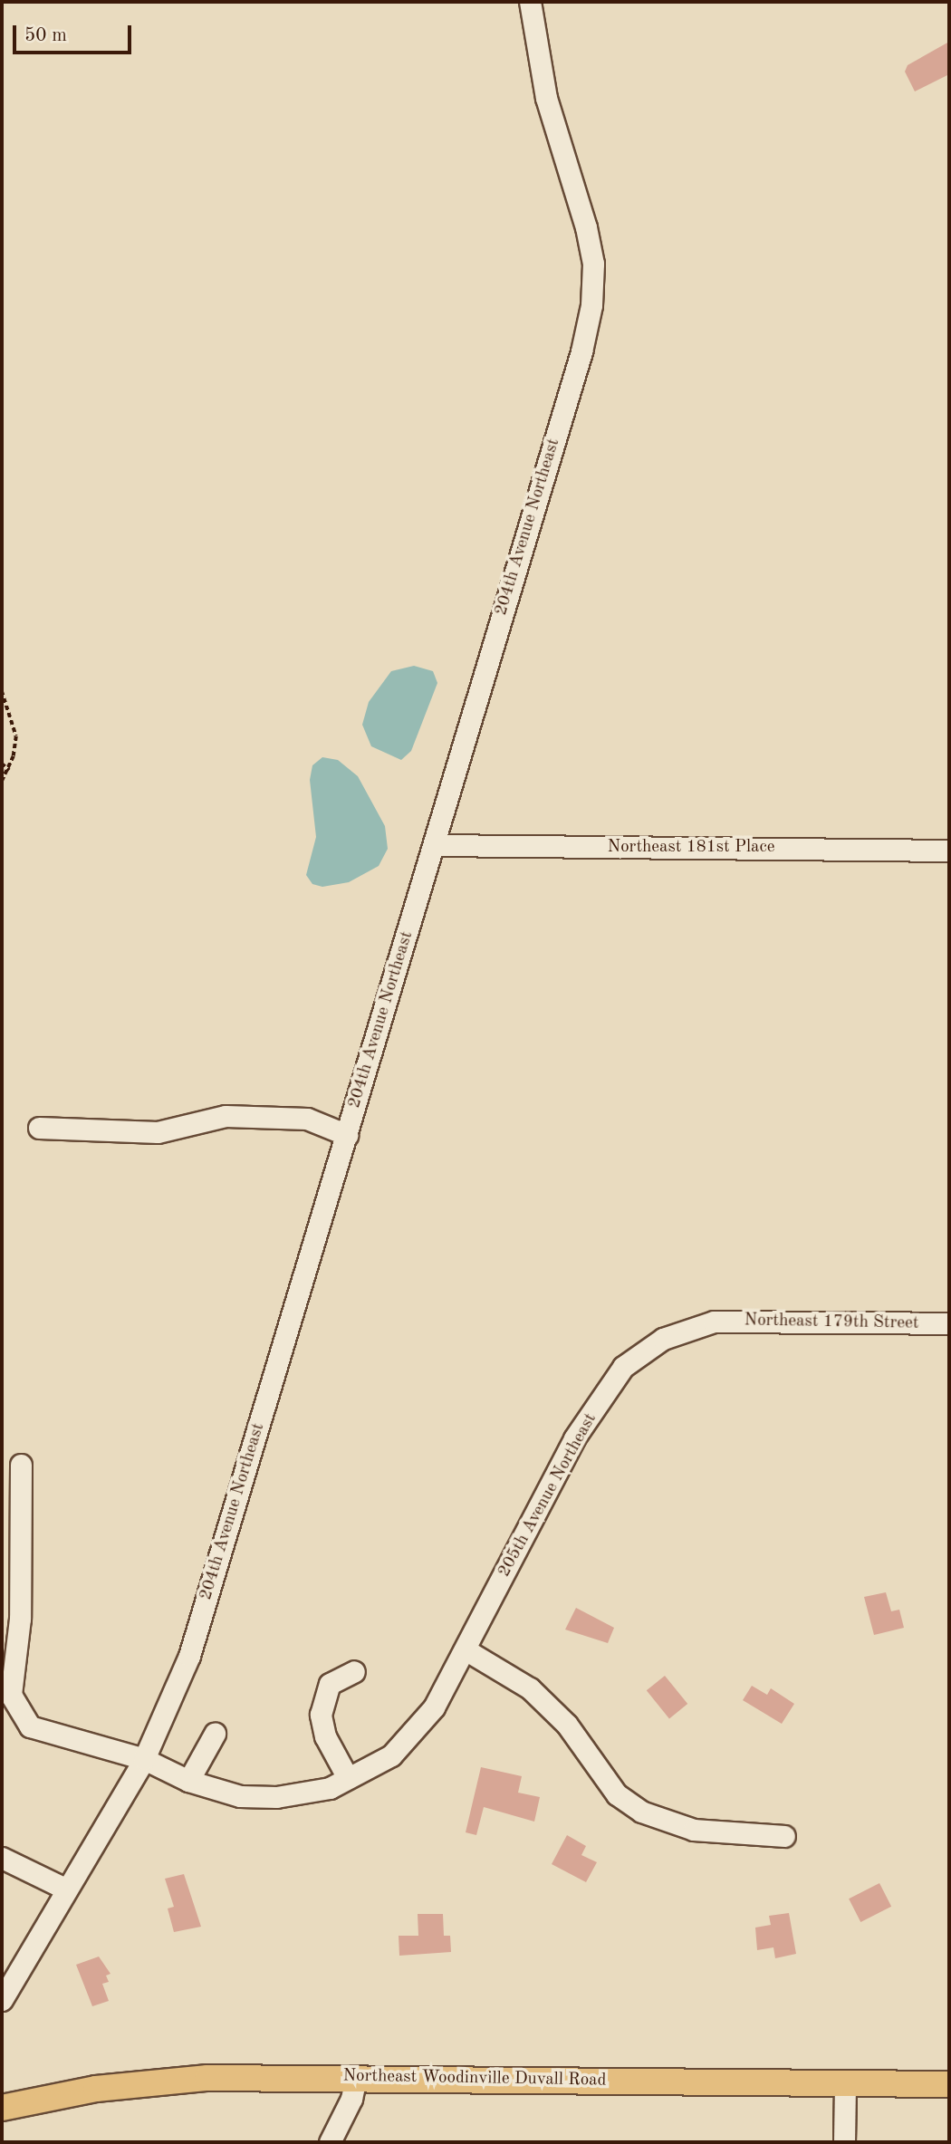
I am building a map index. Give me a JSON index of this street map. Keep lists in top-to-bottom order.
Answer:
{
  "streets": {
    "main road": ["Northeast Woodinville Duvall Road"],
    "street": [
      "204th Avenue Northeast",
      "Northeast 181st Place",
      "Northeast 179th Street",
      "205th Avenue Northeast"
    ]
  },
  "crossings": [
    ["204th Avenue Northeast", "Northeast 181st Place"],
    ["204th Avenue Northeast", "205th Avenue Northeast"],
    ["Northeast 179th Street", "205th Avenue Northeast"]
  ],
  "scale_bar": "50 m"
}
